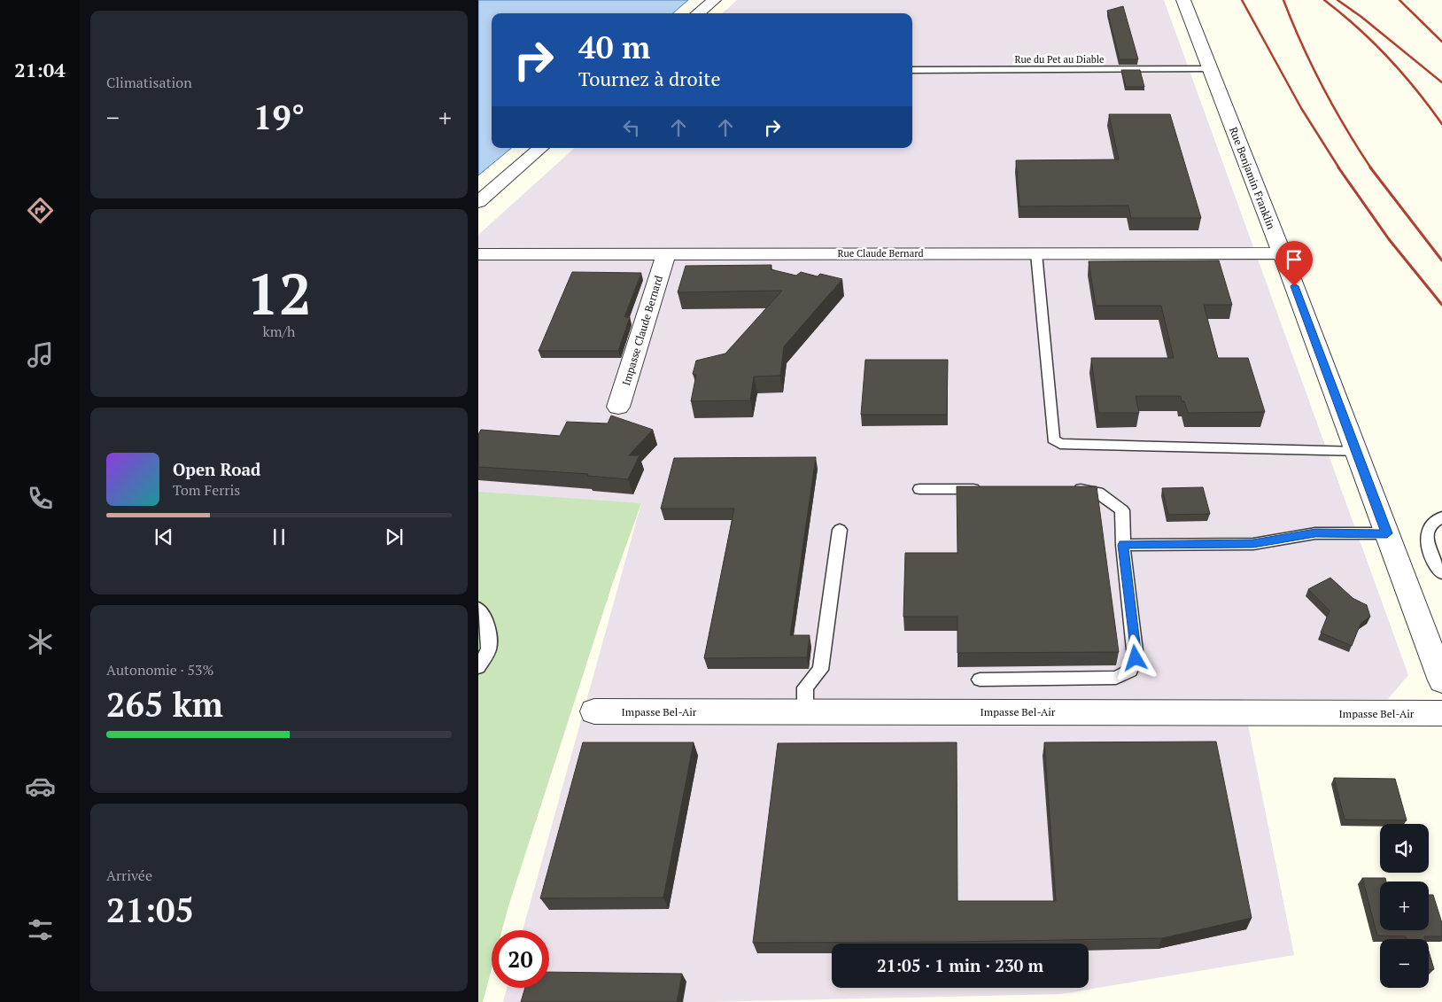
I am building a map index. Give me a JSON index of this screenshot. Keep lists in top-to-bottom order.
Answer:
{
  "streets": {
    "street": [
      "Rue Benjamin Franklin",
      "Rue Claude Bernard",
      "Impasse Claude Bernard",
      "Impasse Bel-Air"
    ],
    "lane": ["Rue du Pet au Diable"]
  },
  "crossings": [
    ["Rue du Pet au Diable", "Rue Benjamin Franklin"],
    ["Rue Benjamin Franklin", "Rue Claude Bernard"],
    ["Rue Claude Bernard", "Impasse Claude Bernard"]
  ],
  "page": {
    "tabs": "21:04",
    "tile": [
      "Climatisation",
      ["12", "km/h"],
      ["Autonomie · 53%", "265 km"],
      ["Arrivée", "21:05"]
    ],
    "turn": ["40 m", "Tournez à droite"],
    "heat": ["−", "19°", "+"],
    "song": ["Open Road", "Tom Ferris"],
    "map_buttons": ["+", "−"],
    "limit": "20",
    "trip": "21:05 · 1 min · 230 m"
  }
}
